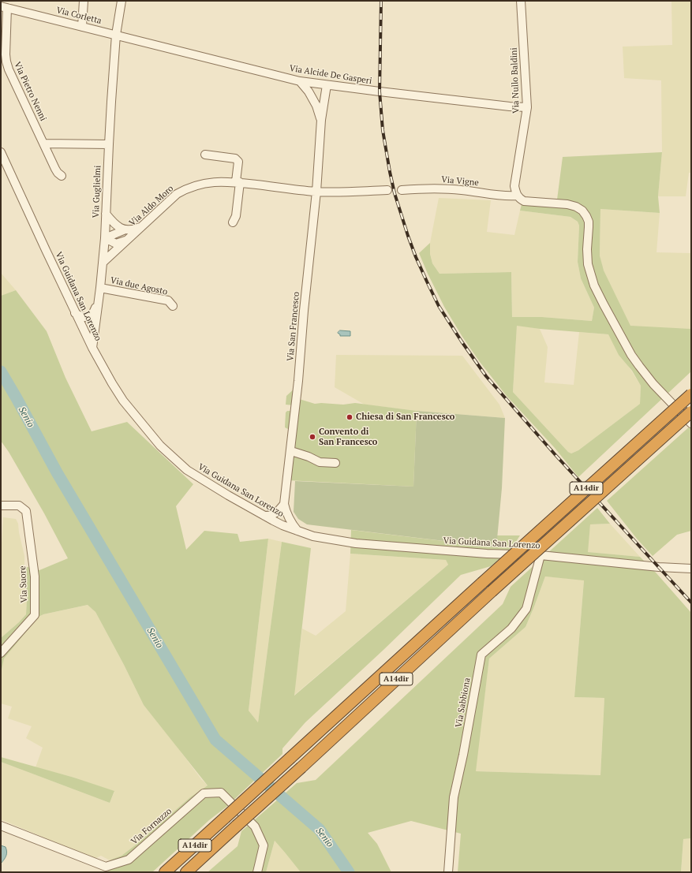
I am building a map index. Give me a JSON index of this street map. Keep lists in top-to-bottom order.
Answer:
{
  "streets": {
    "highway": ["A14dir"],
    "street": [
      "Via Corletta",
      "Via Alcide De Gasperi",
      "Via Nullo Baldini",
      "Via Pietro Nenni",
      "Via Vigne",
      "Via Guglielmi",
      "Via Aldo Moro",
      "Via due Agosto",
      "Via Guidana San Lorenzo",
      "Via San Francesco",
      "Via Suore",
      "Via Sabbiona",
      "Via Fornazzo"
    ]
  },
  "crossings": [
    ["Via Corletta", "Via Alcide De Gasperi"],
    ["Via Corletta", "Via Pietro Nenni"],
    ["Via Corletta", "Via Guglielmi"],
    ["Via Alcide De Gasperi", "Via Nullo Baldini"],
    ["Via Alcide De Gasperi", "Via Guglielmi"],
    ["Via Alcide De Gasperi", "Via San Francesco"],
    ["Via Nullo Baldini", "Via Vigne"],
    ["Via Guglielmi", "Via Aldo Moro"],
    ["Via Guglielmi", "Via due Agosto"],
    ["Via Guglielmi", "Via Guidana San Lorenzo"],
    ["Via Aldo Moro", "Via San Francesco"],
    ["Via Guidana San Lorenzo", "Via San Francesco"],
    ["Via Guidana San Lorenzo", "Via Sabbiona"]
  ],
  "water": ["Senio"],
  "places": ["Chiesa di San Francesco", "Convento di San Francesco"]
}
